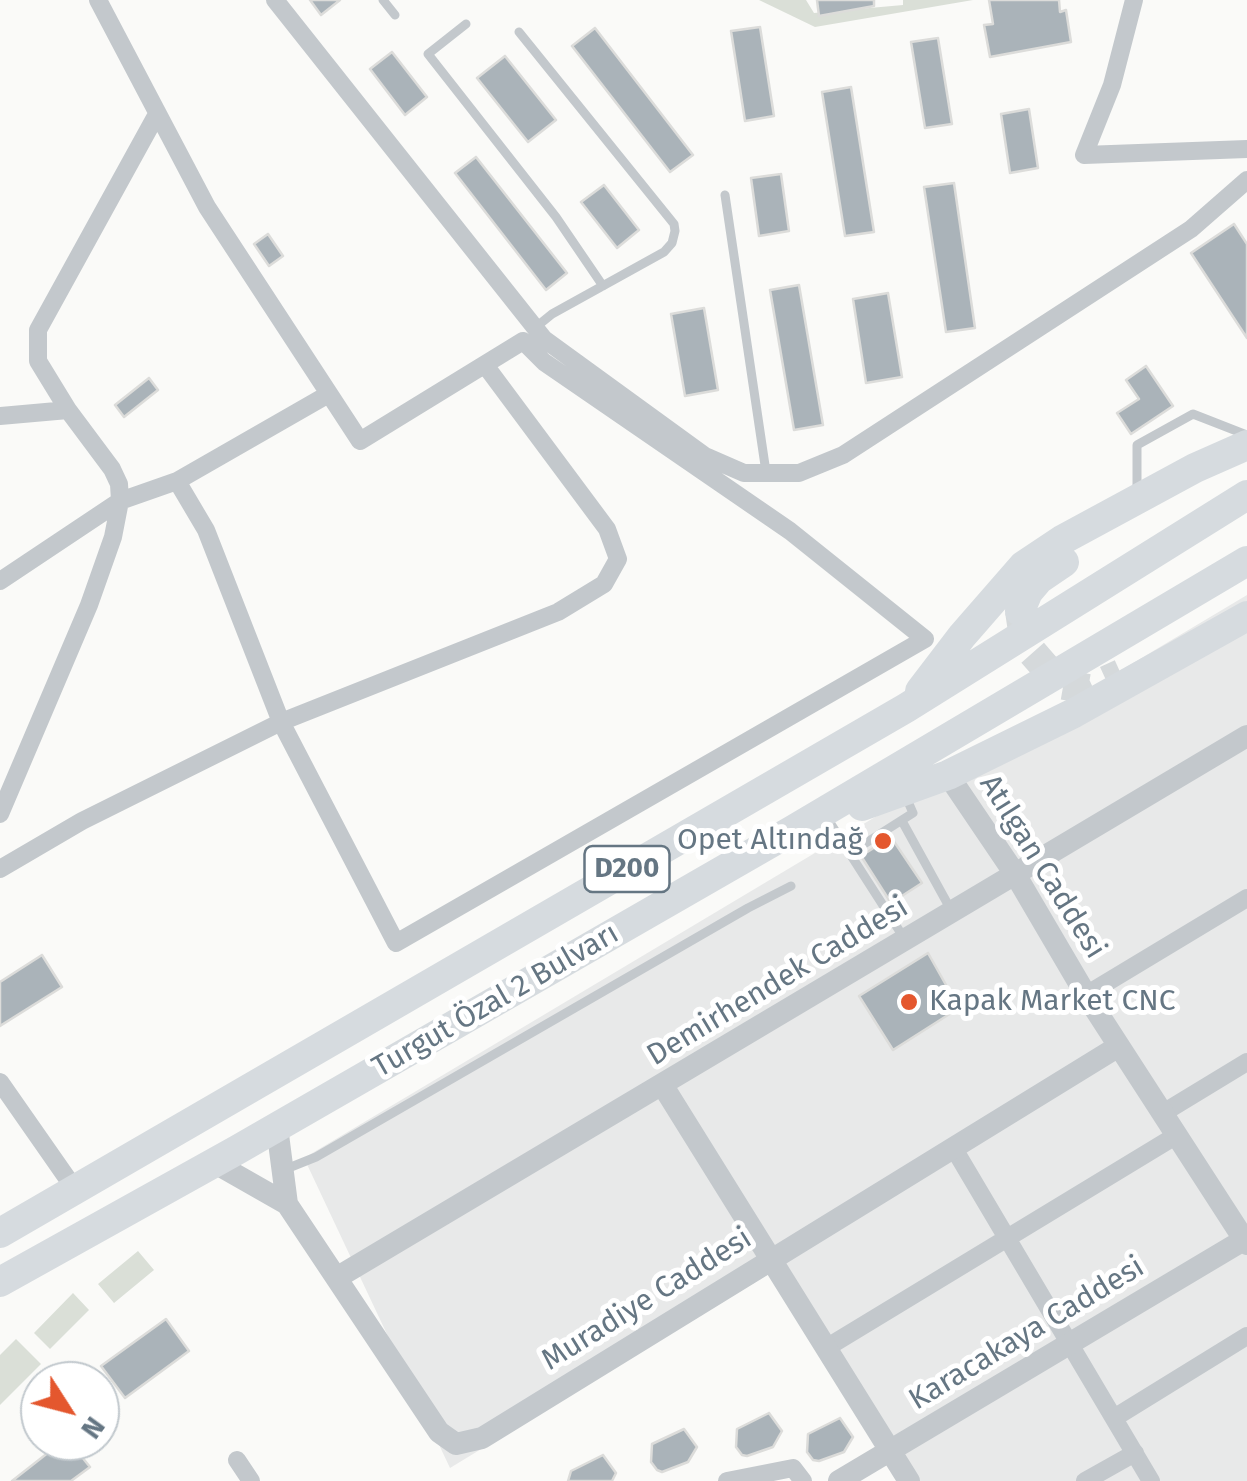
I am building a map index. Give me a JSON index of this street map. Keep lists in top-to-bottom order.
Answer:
{
  "streets": {
    "highway": ["D200", "Turgut Özal 2 Bulvarı"],
    "street": [
      "Atılgan Caddesi",
      "Demirhendek Caddesi",
      "Muradiye Caddesi",
      "Karacakaya Caddesi"
    ]
  },
  "crossings": [
    ["Atılgan Caddesi", "Demirhendek Caddesi"],
    ["Atılgan Caddesi", "Muradiye Caddesi"],
    ["Atılgan Caddesi", "Karacakaya Caddesi"],
    ["Demirhendek Caddesi", "Muradiye Caddesi"]
  ],
  "places": ["Opet Altındağ", "Kapak Market CNC"],
  "north": "bottom right"
}
